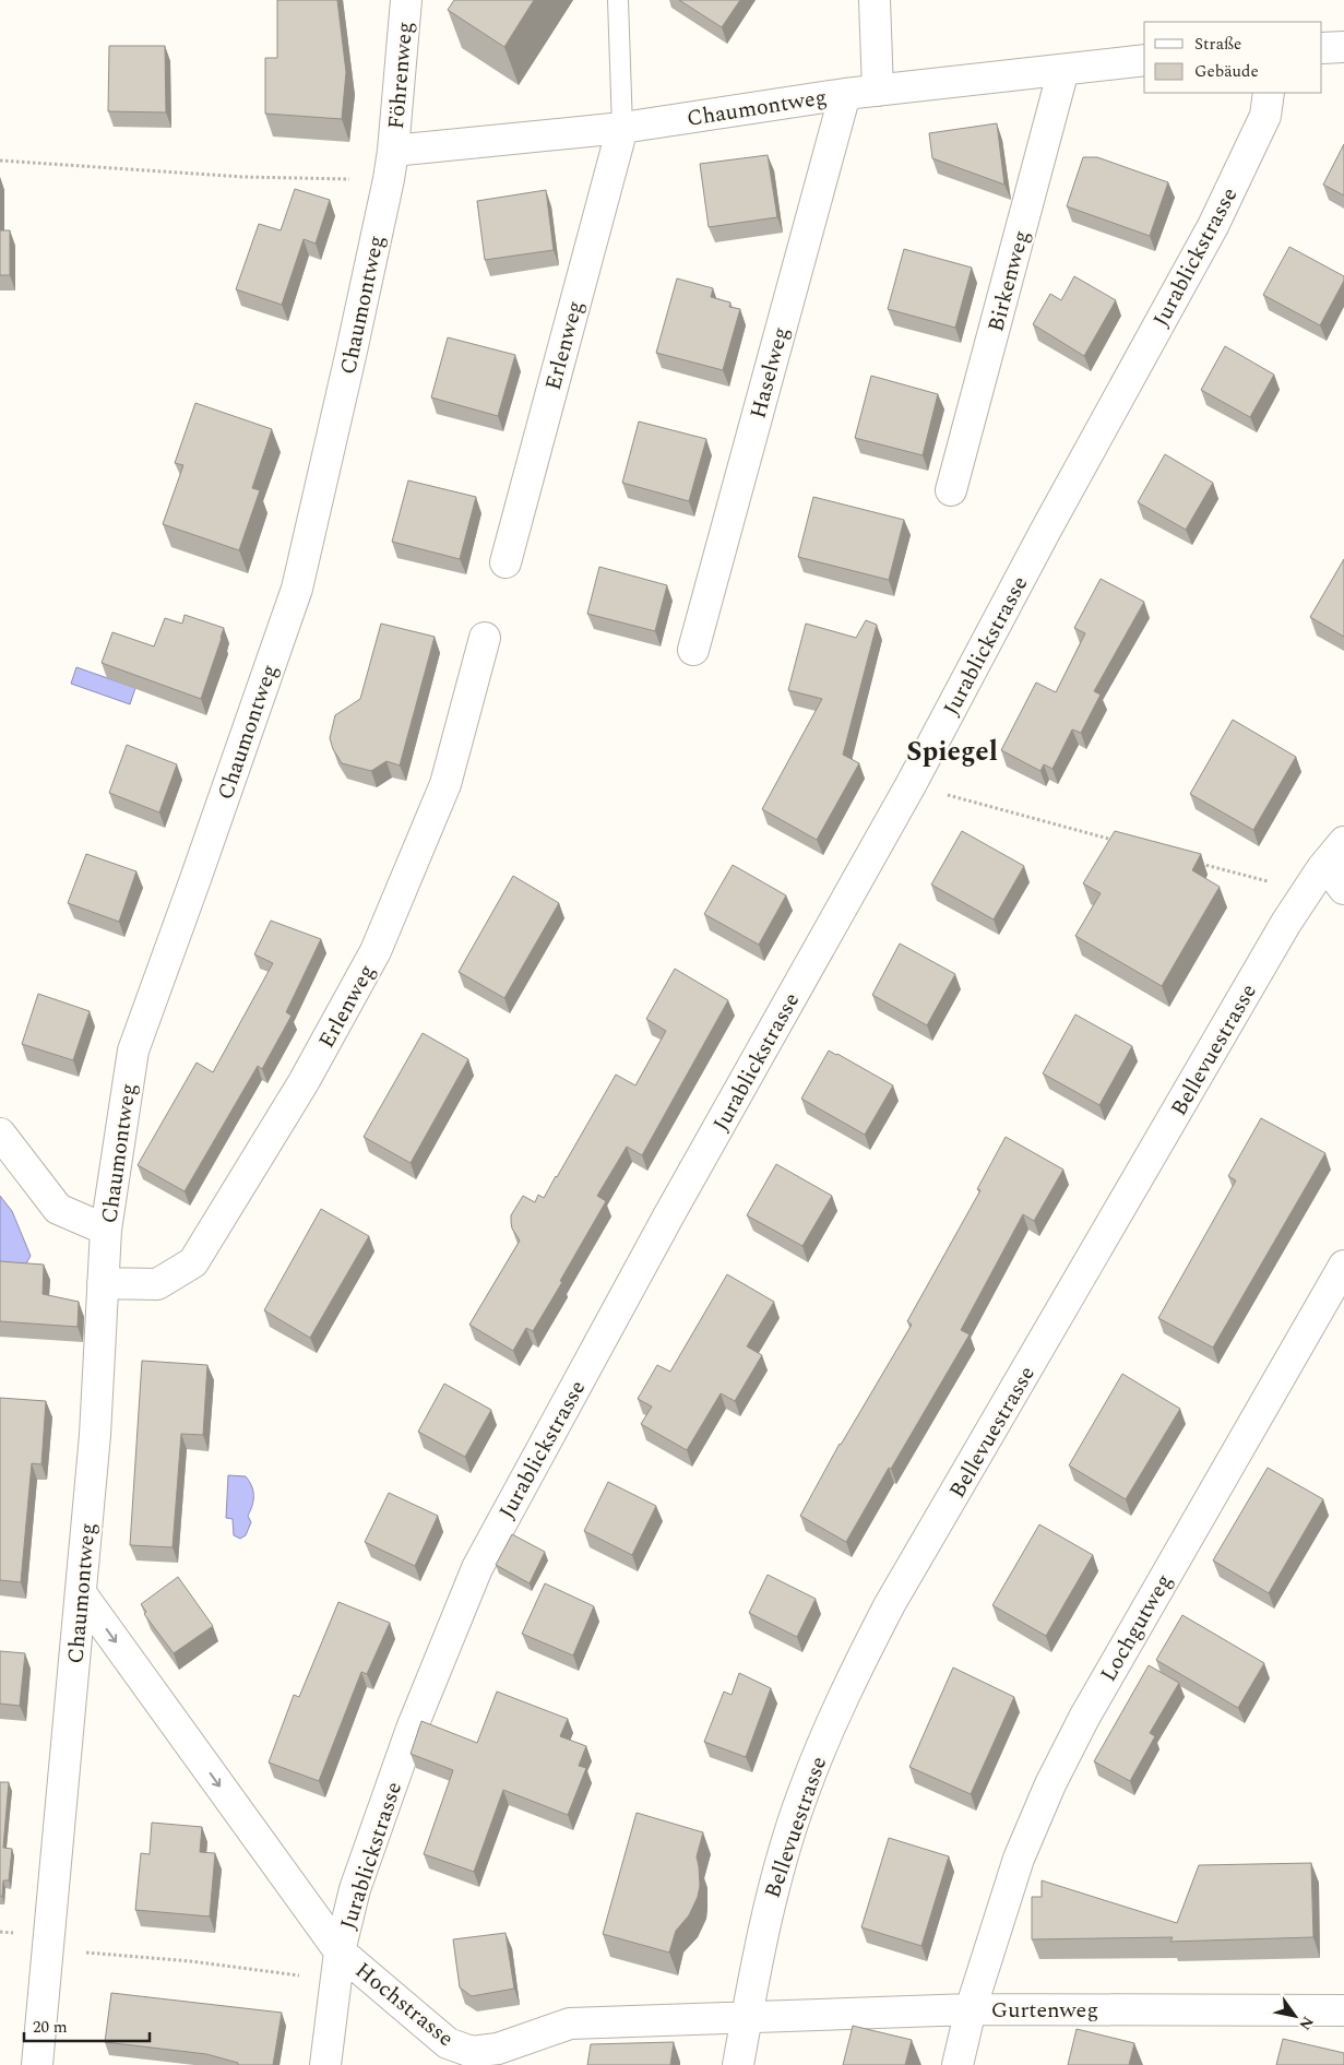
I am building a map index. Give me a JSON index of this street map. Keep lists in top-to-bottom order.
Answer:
{
  "streets": {
    "street": [
      "Föhrenweg",
      "Chaumontweg",
      "Jurablickstrasse",
      "Birkenweg",
      "Erlenweg",
      "Haselweg",
      "Bellevuestrasse",
      "Lochgutweg",
      "Hochstrasse",
      "Gurtenweg"
    ]
  },
  "crossings": [
    ["Föhrenweg", "Chaumontweg"],
    ["Chaumontweg", "Birkenweg"],
    ["Chaumontweg", "Erlenweg"],
    ["Chaumontweg", "Haselweg"],
    ["Chaumontweg", "Hochstrasse"],
    ["Jurablickstrasse", "Hochstrasse"],
    ["Bellevuestrasse", "Hochstrasse"],
    ["Bellevuestrasse", "Gurtenweg"],
    ["Lochgutweg", "Gurtenweg"],
    ["Hochstrasse", "Gurtenweg"]
  ],
  "one_way": ["Hochstrasse"],
  "districts": ["Spiegel"],
  "legend": ["Straße", "Gebäude"],
  "scale_bar": "20 m",
  "north": "bottom right"
}
